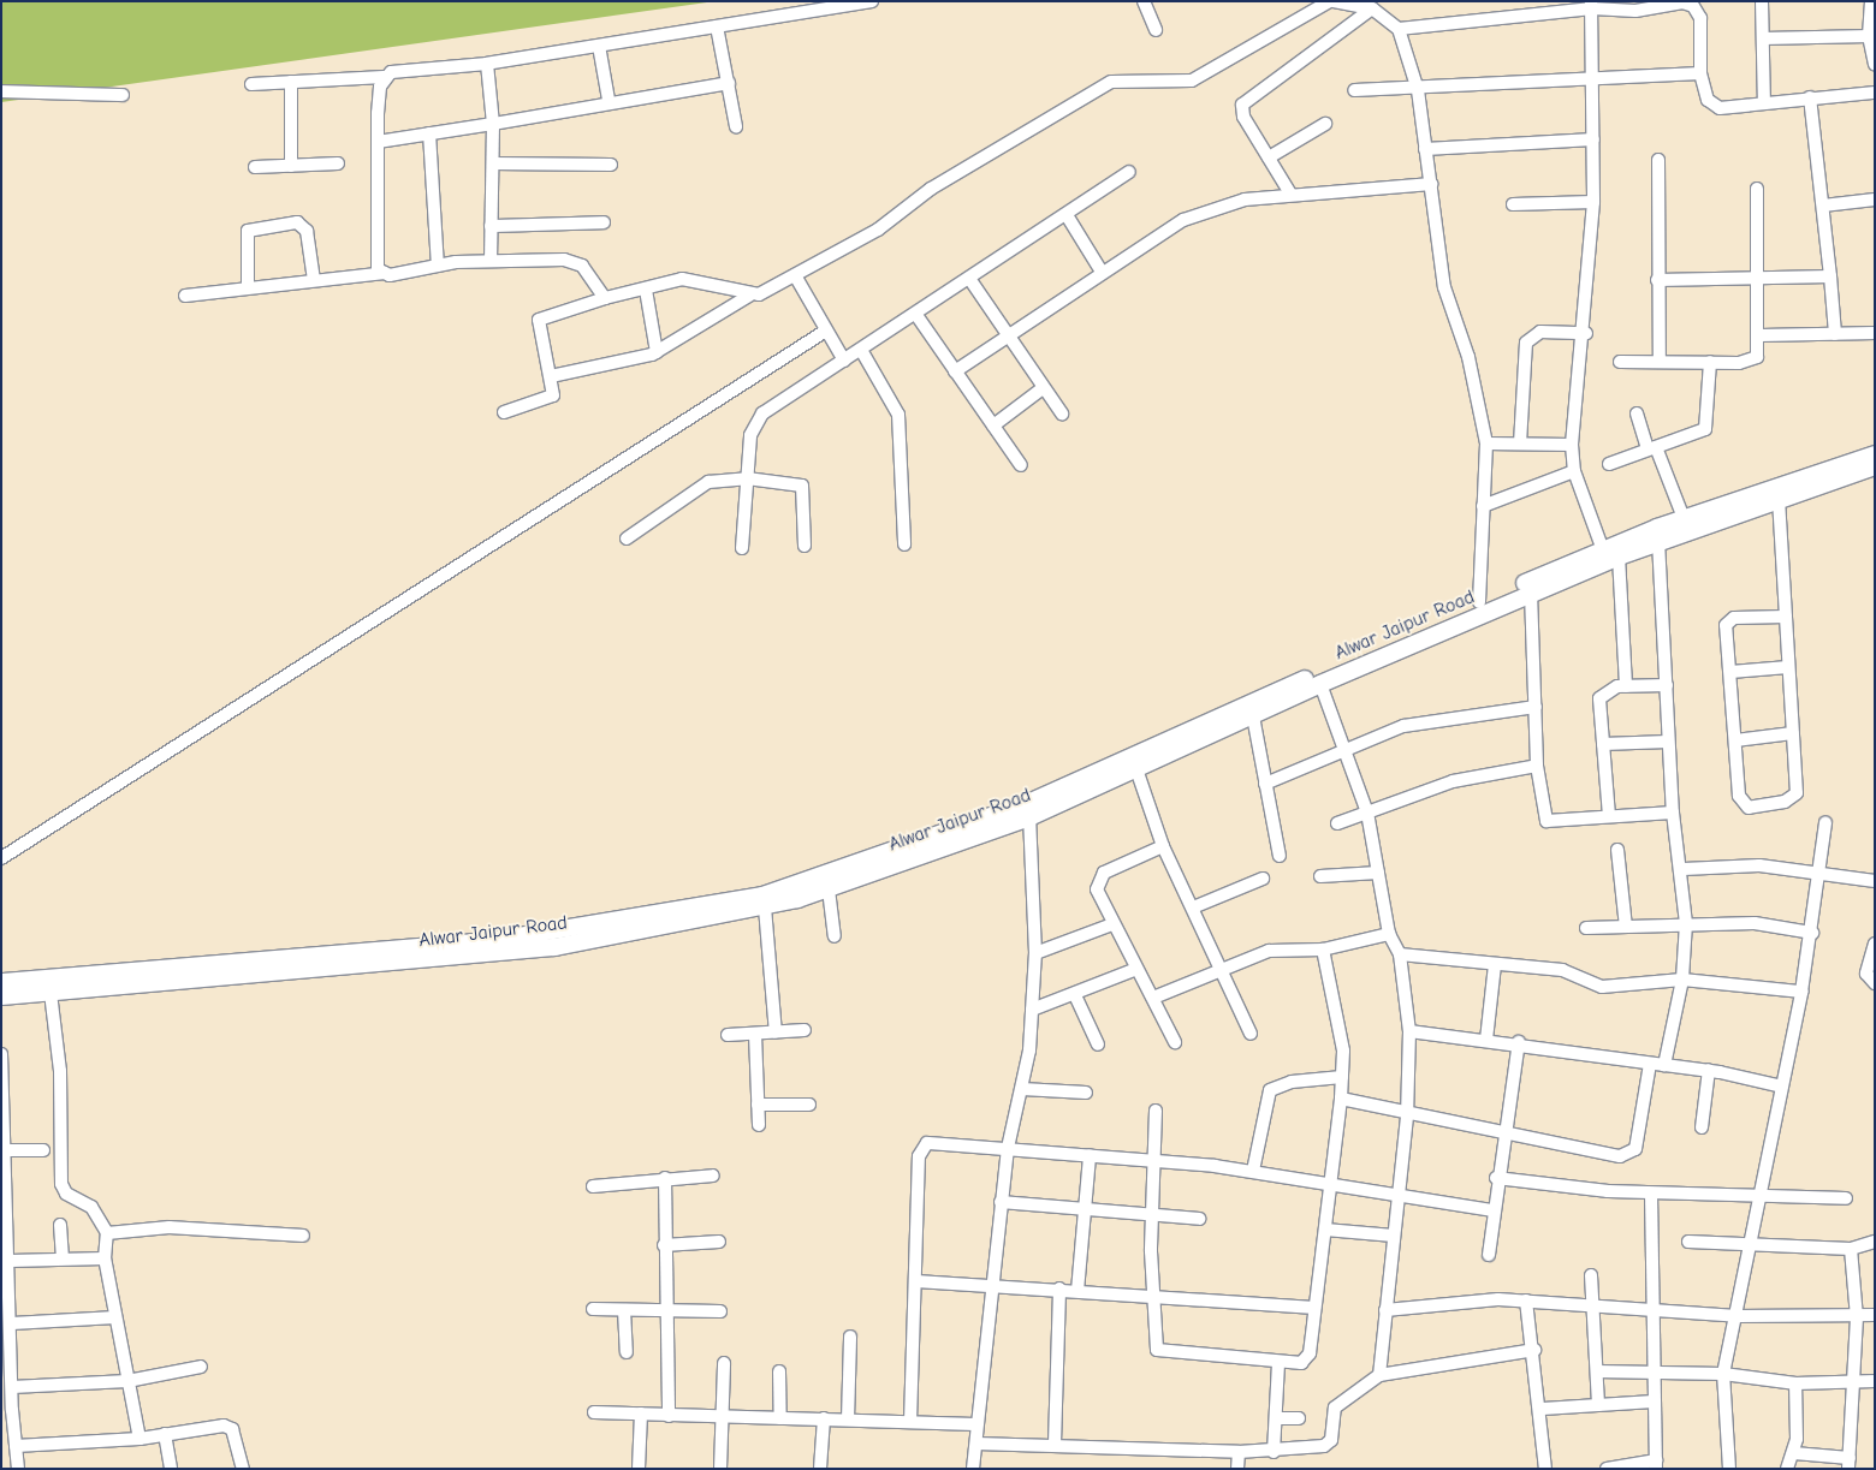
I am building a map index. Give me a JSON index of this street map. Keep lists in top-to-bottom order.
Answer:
{
  "streets": {
    "main road": ["Alwar Jaipur Road"]
  }
}
